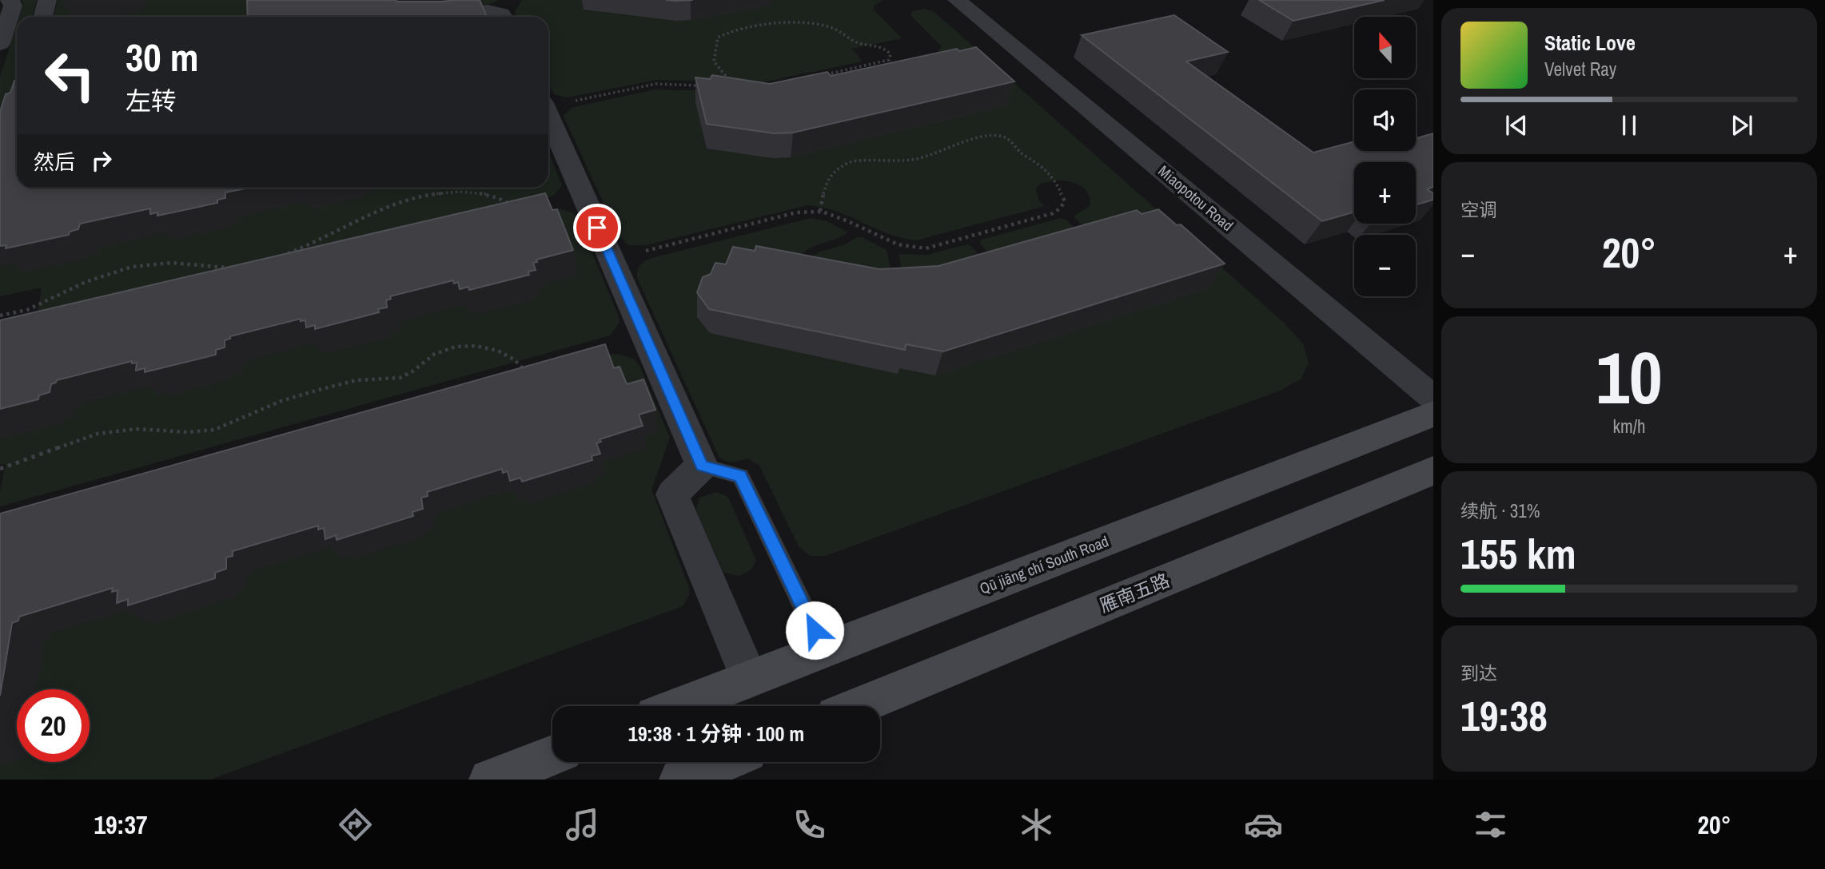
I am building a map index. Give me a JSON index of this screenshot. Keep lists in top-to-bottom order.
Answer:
{
  "streets": {
    "main road": ["Qū jiāng chí South Road", "雁南五路"],
    "street": ["Miaopotou Road"]
  },
  "north": "top",
  "page": {
    "map_buttons": ["+", "−"],
    "turn": ["30 m", "左转"],
    "song": ["Static Love", "Velvet Ray"],
    "then": "然后",
    "tile": [
      "空调",
      ["10", "km/h"],
      ["续航 · 31%", "155 km"],
      ["到达", "19:38"]
    ],
    "heat": ["−", "20°", "+"],
    "limit": "20",
    "trip": "19:38 · 1 分钟 · 100 m",
    "tabs": ["19:37", "20°"]
  }
}
